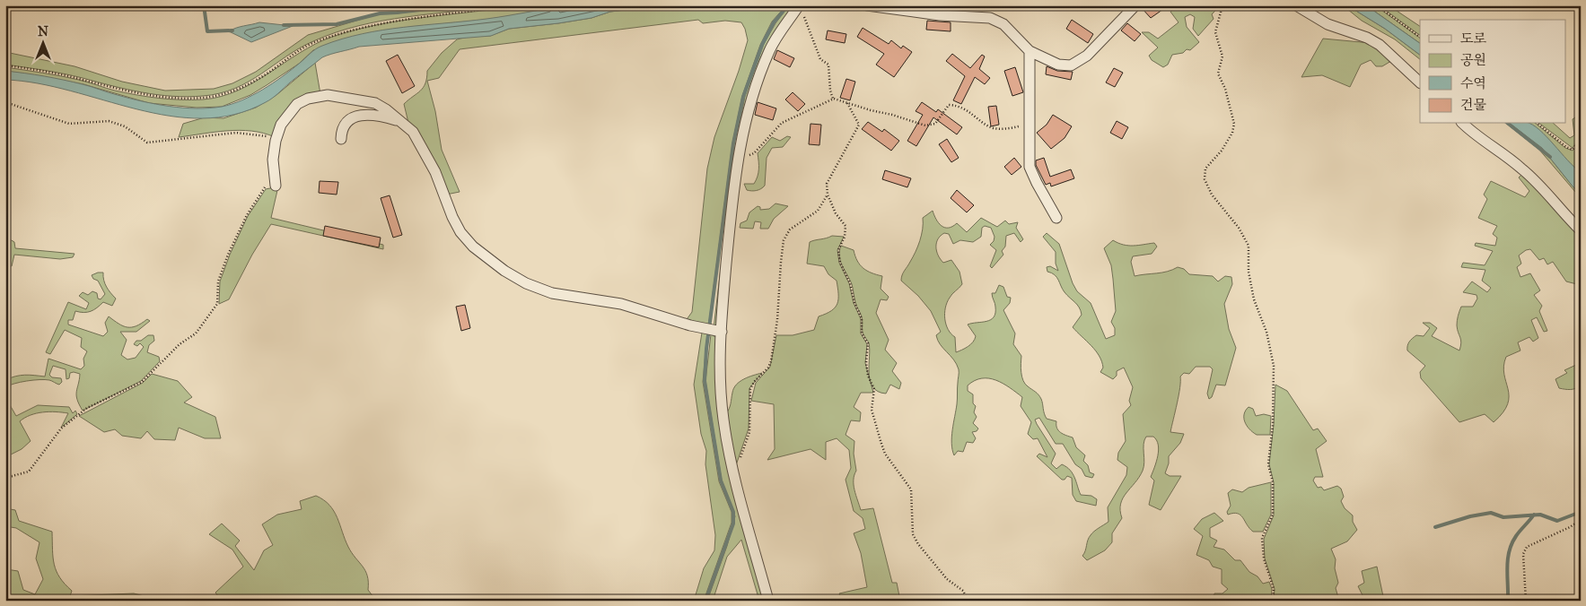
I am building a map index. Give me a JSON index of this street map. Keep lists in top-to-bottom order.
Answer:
{
  "legend": [
    "도로",
    "공원",
    "수역",
    "건물"
  ],
  "north": "top"
}
